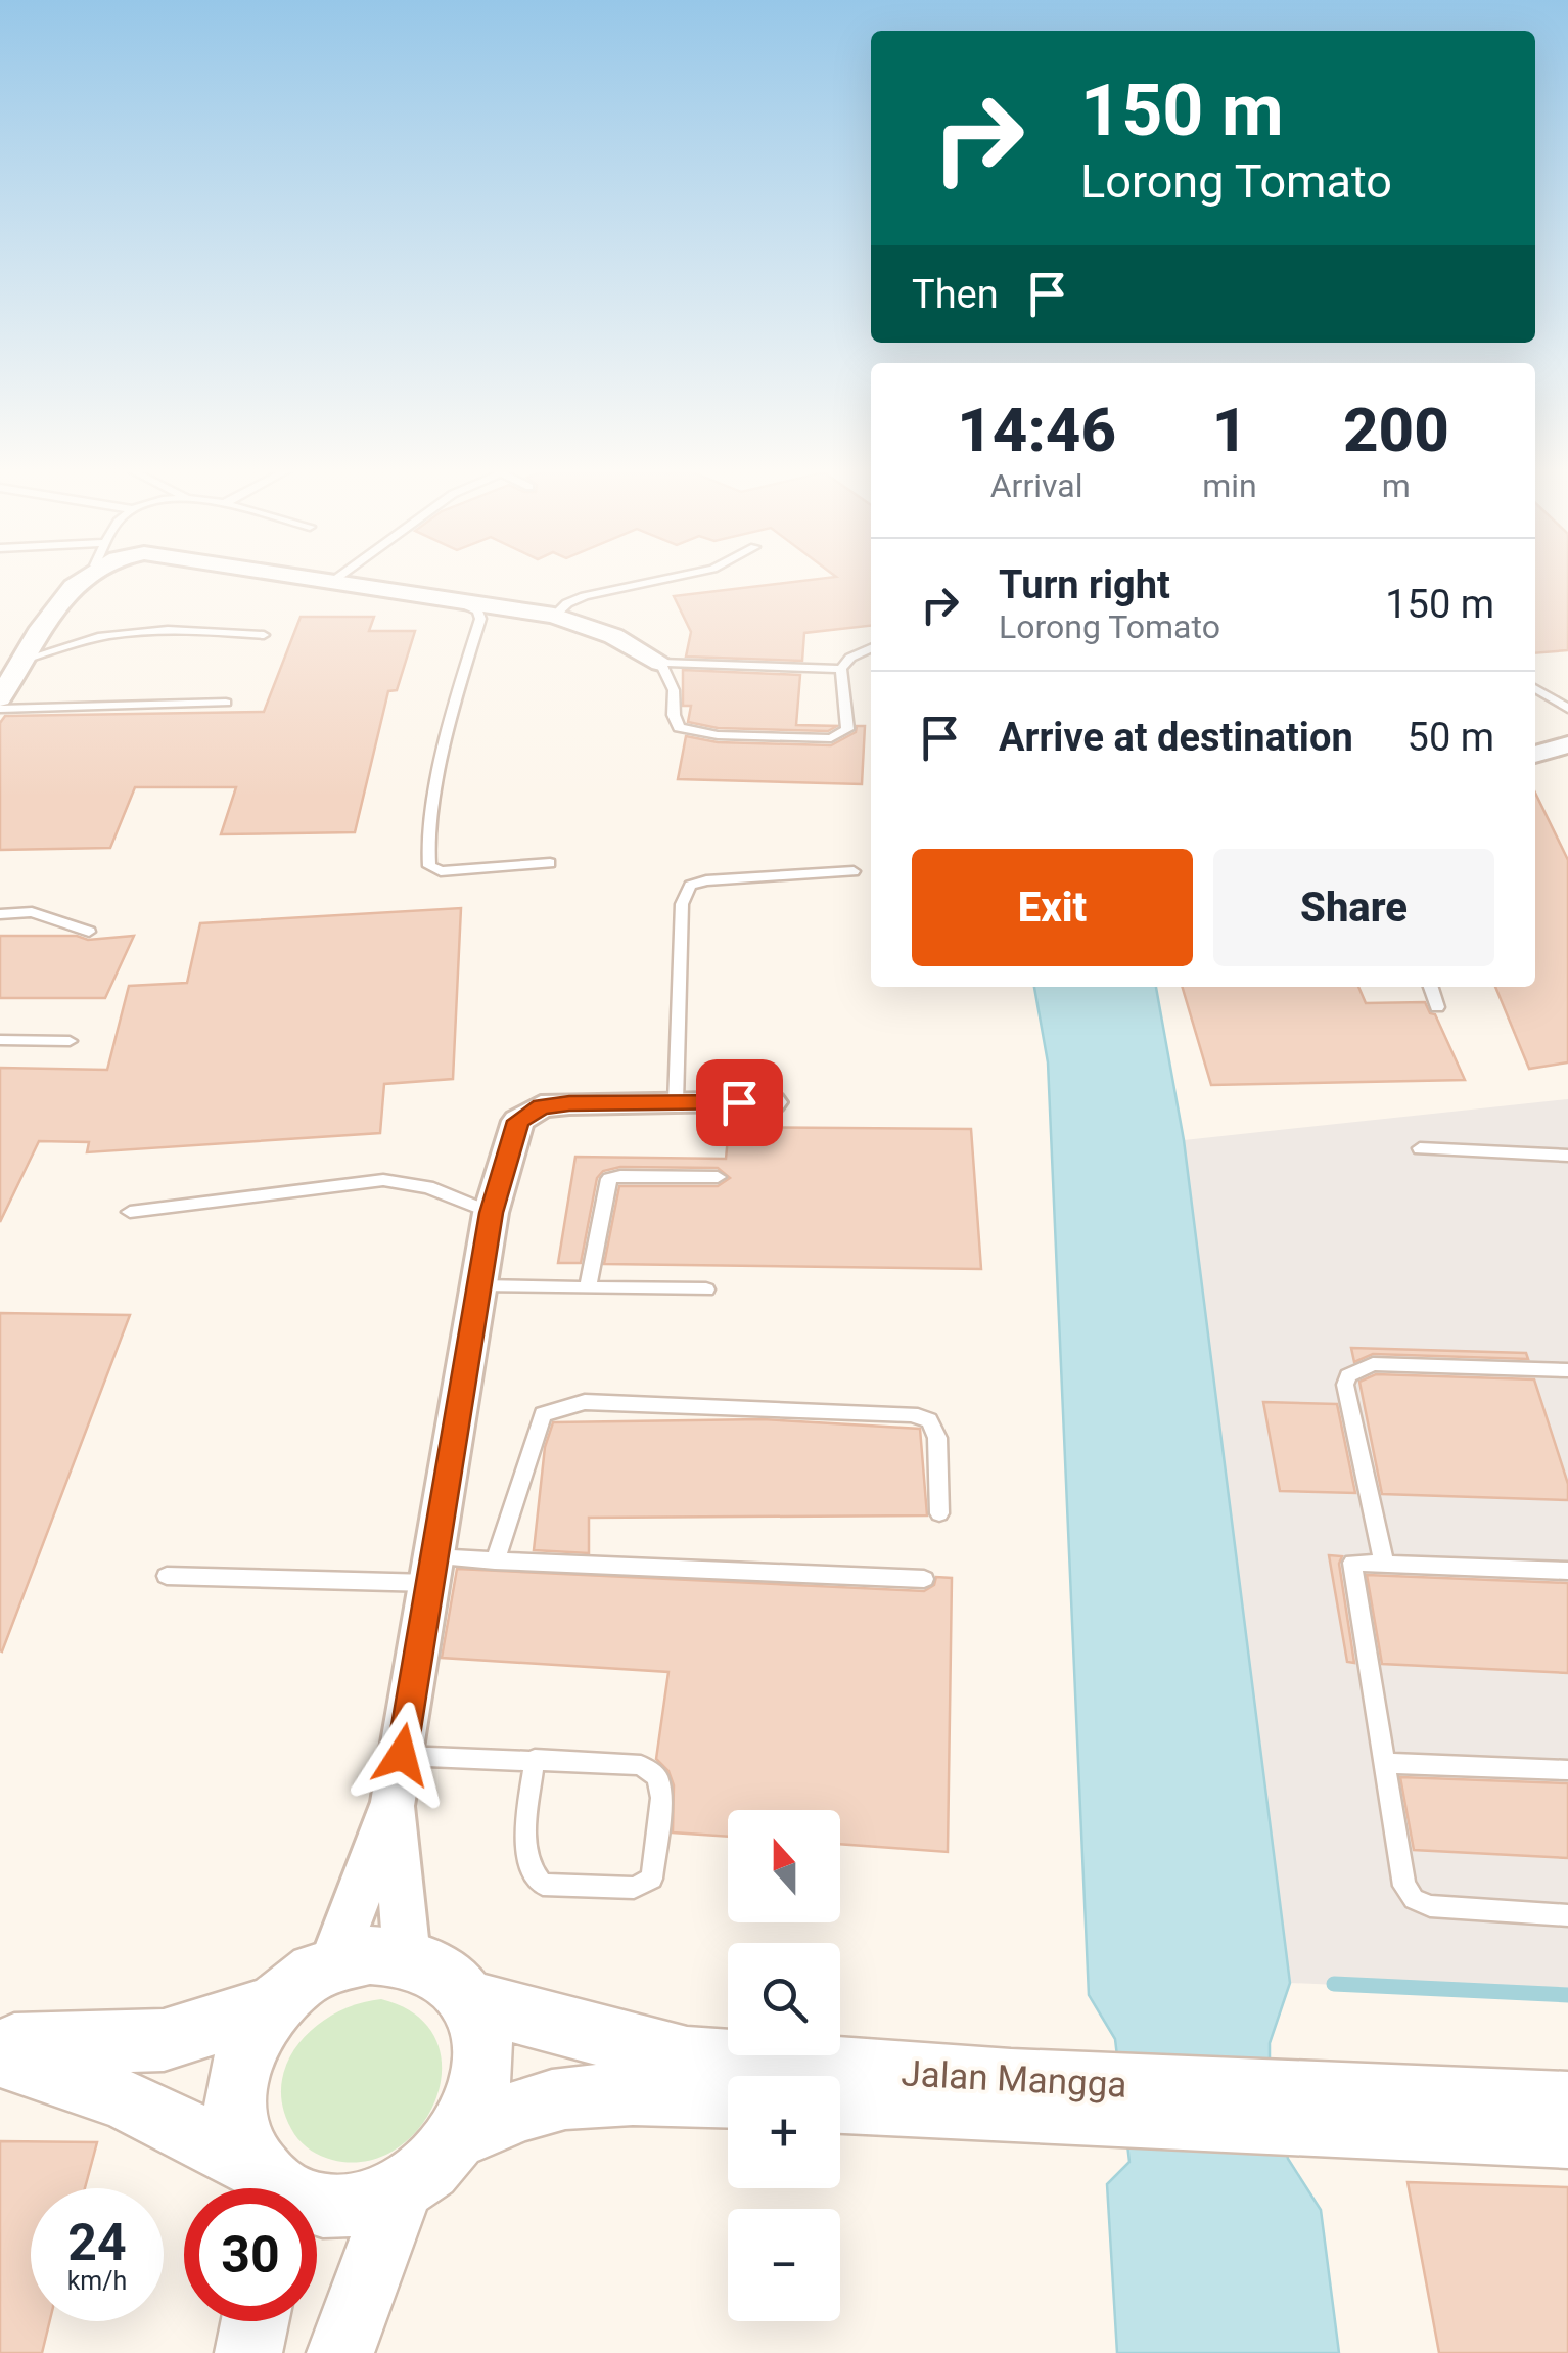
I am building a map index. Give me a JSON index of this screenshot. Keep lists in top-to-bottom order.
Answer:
{
  "streets": {
    "street": ["Jalan Mangga"]
  },
  "north": "top",
  "page": {
    "turn": ["150 m", "Lorong Tomato"],
    "then": "Then",
    "eta": [
      "14:46",
      "Arrival",
      "1",
      "min",
      "200",
      "m"
    ],
    "list": [
      {
        "name": "Turn right",
        "note": "Lorong Tomato",
        "value": "150 m"
      },
      {
        "name": "Arrive at destination",
        "value": "50 m"
      }
    ],
    "buttons": ["Exit", "Share"],
    "map_buttons": ["+", "−"],
    "speed": "24 km/h",
    "limit": "30"
  }
}
